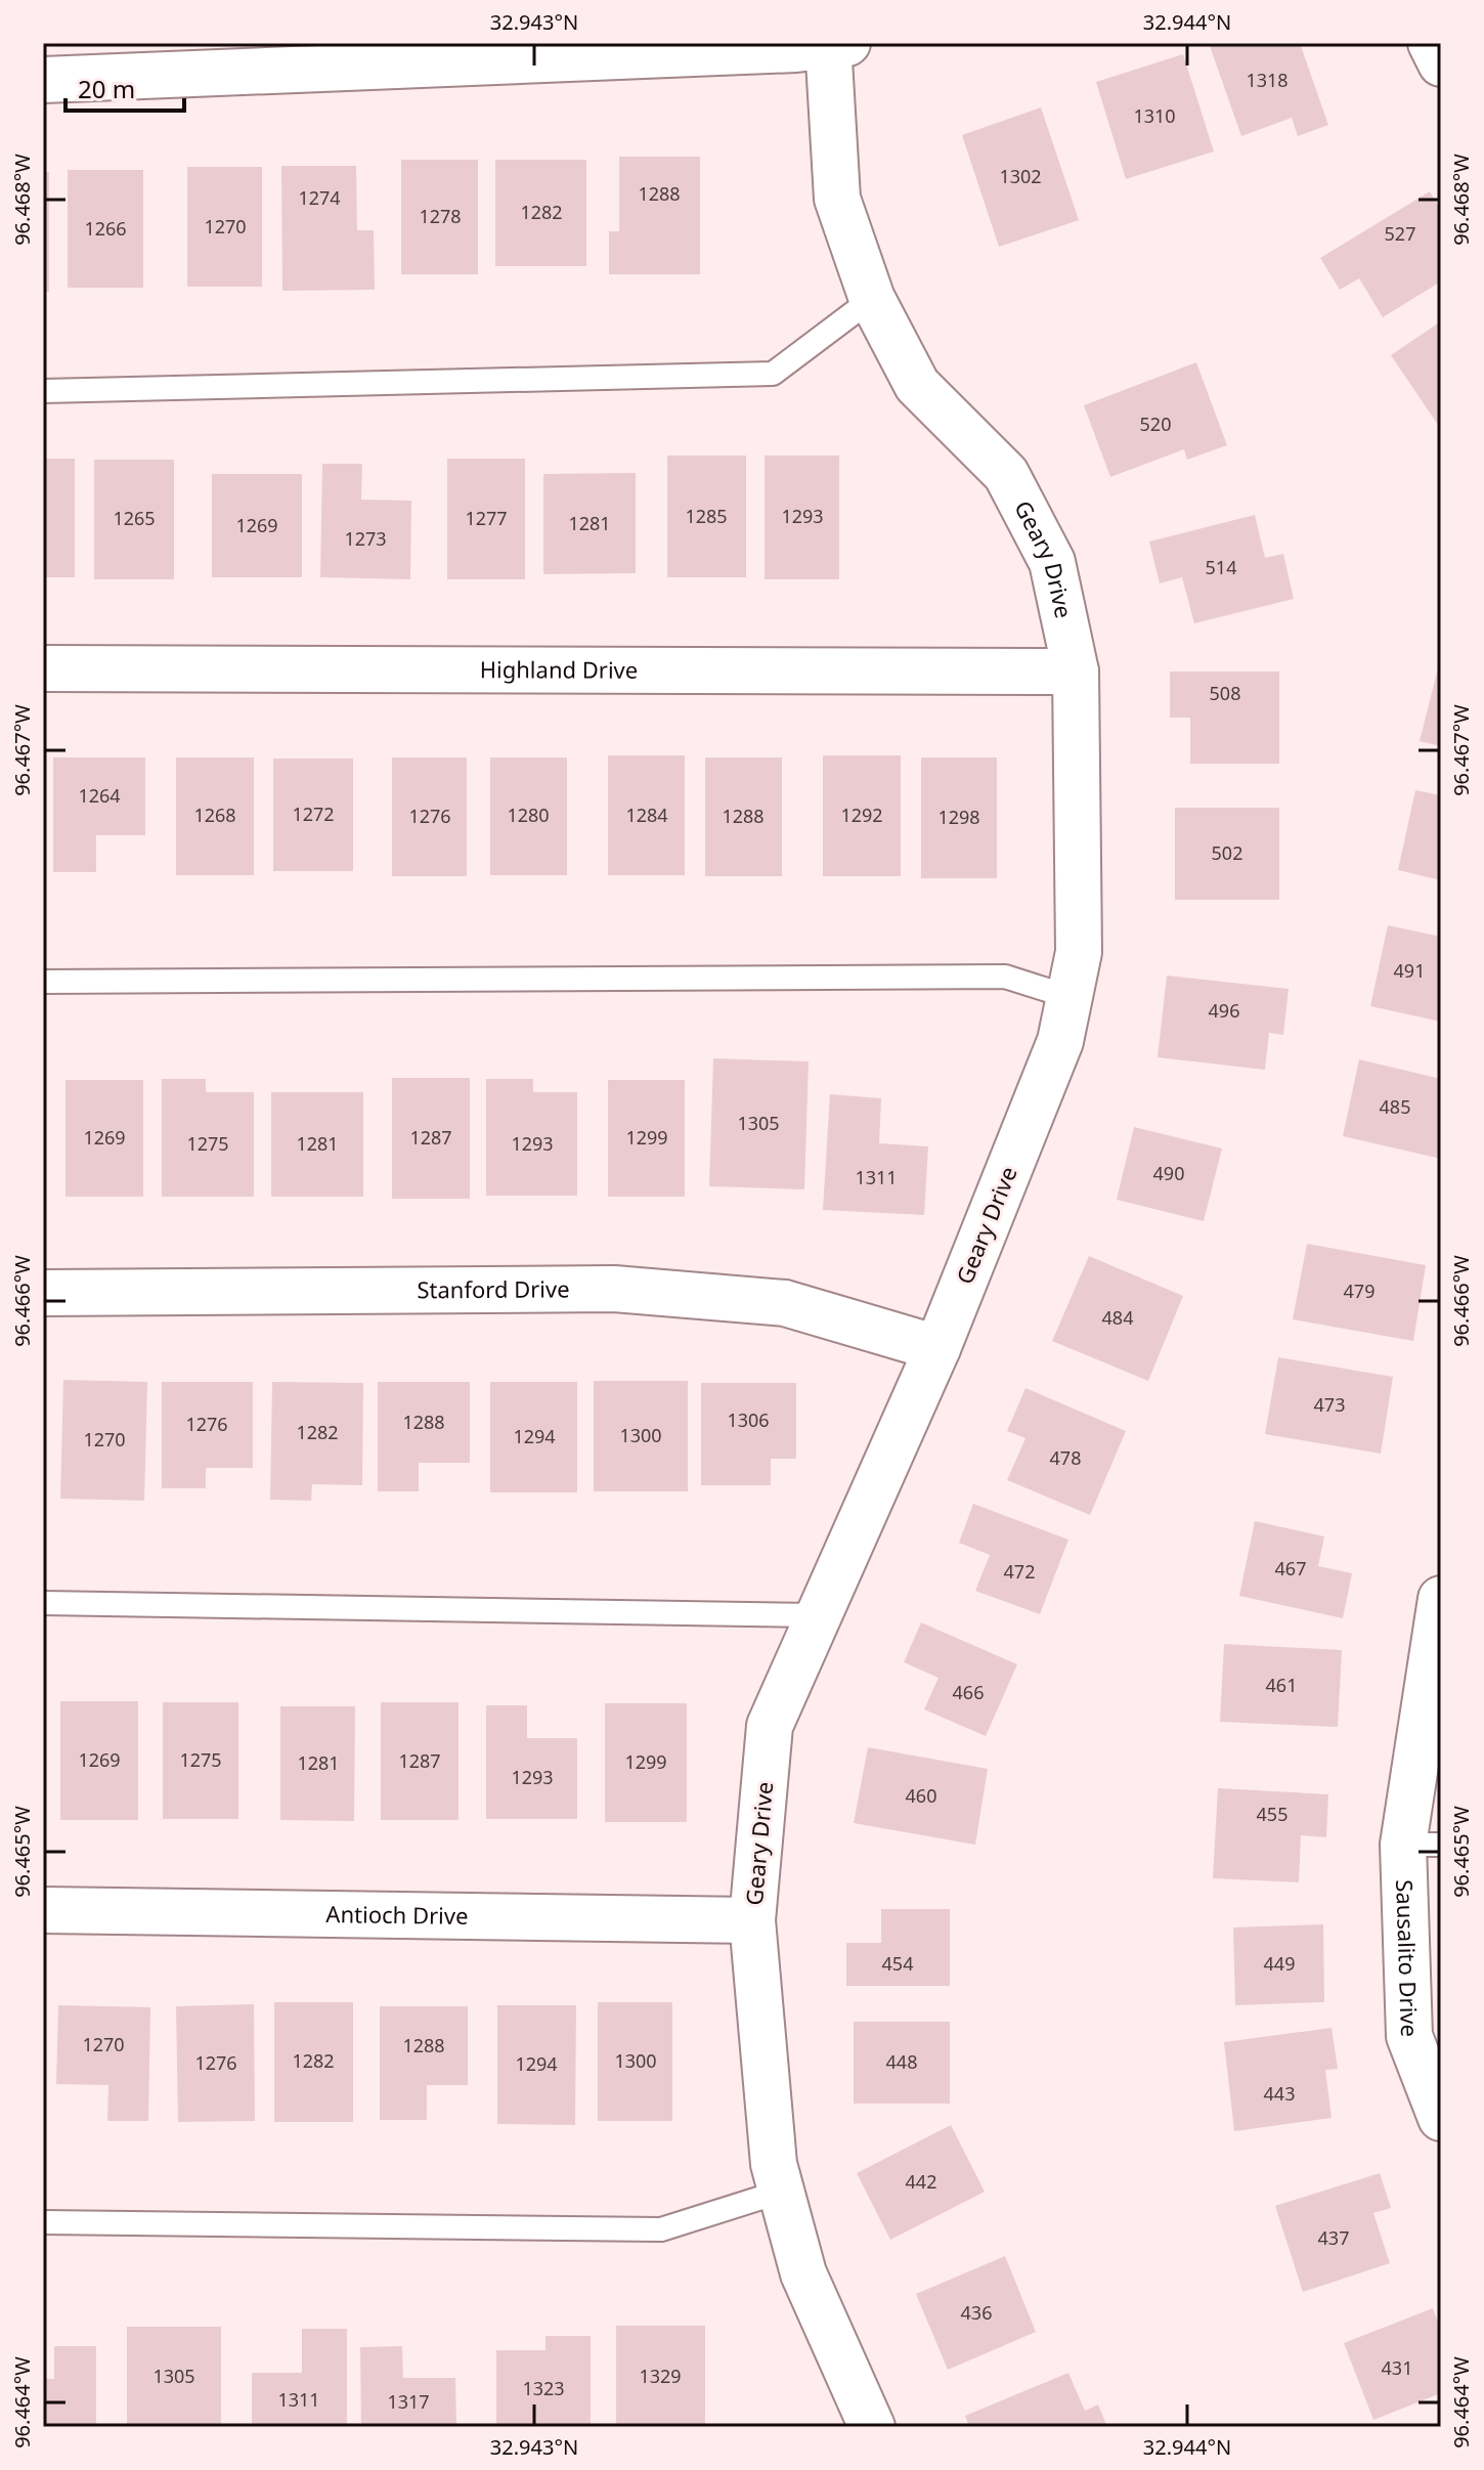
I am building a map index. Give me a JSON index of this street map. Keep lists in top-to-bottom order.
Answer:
{
  "streets": {
    "street": [
      "Geary Drive",
      "Highland Drive",
      "Stanford Drive",
      "Antioch Drive",
      "Sausalito Drive"
    ]
  },
  "crossings": [
    ["Geary Drive", "Highland Drive"],
    ["Geary Drive", "Stanford Drive"],
    ["Geary Drive", "Antioch Drive"]
  ],
  "house_numbers": [
    "1318",
    "1310",
    "1302",
    "1288",
    "1274",
    "1282",
    "1278",
    "1270",
    "1266",
    "527",
    "520",
    "1285",
    "1293",
    "1265",
    "1277",
    "1281",
    "1269",
    "1273",
    "514",
    "508",
    "1264",
    "1272",
    "1268",
    "1280",
    "1284",
    "1292",
    "1276",
    "1288",
    "1298",
    "502",
    "491",
    "496",
    "485",
    "1305",
    "1269",
    "1287",
    "1299",
    "1275",
    "1281",
    "1293",
    "490",
    "1311",
    "479",
    "484",
    "473",
    "1306",
    "1288",
    "1276",
    "1282",
    "1300",
    "1294",
    "1270",
    "478",
    "467",
    "472",
    "461",
    "466",
    "1269",
    "1275",
    "1287",
    "1299",
    "1281",
    "1293",
    "460",
    "455",
    "454",
    "449",
    "1270",
    "1288",
    "1282",
    "1300",
    "448",
    "1276",
    "1294",
    "443",
    "442",
    "437",
    "436",
    "431",
    "1305",
    "1329",
    "1323",
    "1311",
    "1317"
  ],
  "scale_bar": "20 m",
  "coordinates": [
    "32.943°N",
    "32.944°N",
    "96.468°W",
    "96.467°W",
    "96.466°W",
    "96.465°W",
    "96.464°W"
  ]
}
